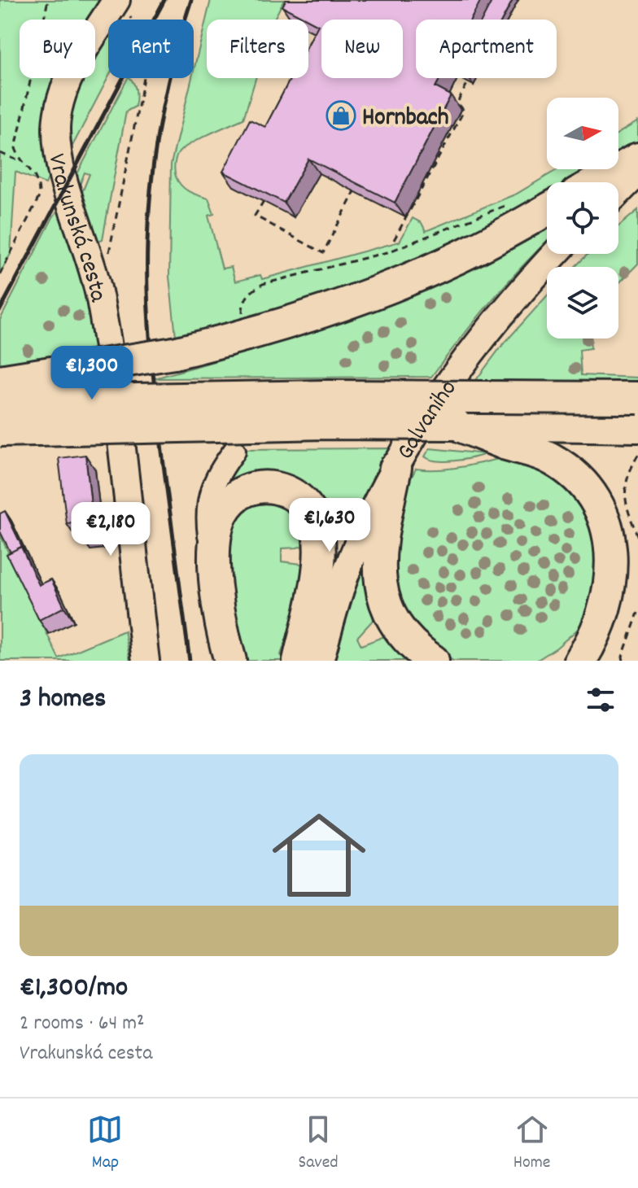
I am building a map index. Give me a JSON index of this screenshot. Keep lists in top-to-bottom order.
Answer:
{
  "streets": {
    "main road": ["Vrakunská cesta", "Galvaniho"]
  },
  "places": {
    "shop": ["Hornbach"]
  },
  "north": "right",
  "page": {
    "chip": [
      "Buy",
      "Rent",
      "Filters",
      "New",
      "Apartment"
    ],
    "price": ["€1,300", "€1,630", "€2,180"],
    "heading": "3 homes",
    "list": [
      {
        "name": "€1,300/mo",
        "note": "2 rooms · 64 m² · Vrakunská cesta"
      }
    ],
    "tabs": ["Map", "Saved", "Home"]
  }
}
